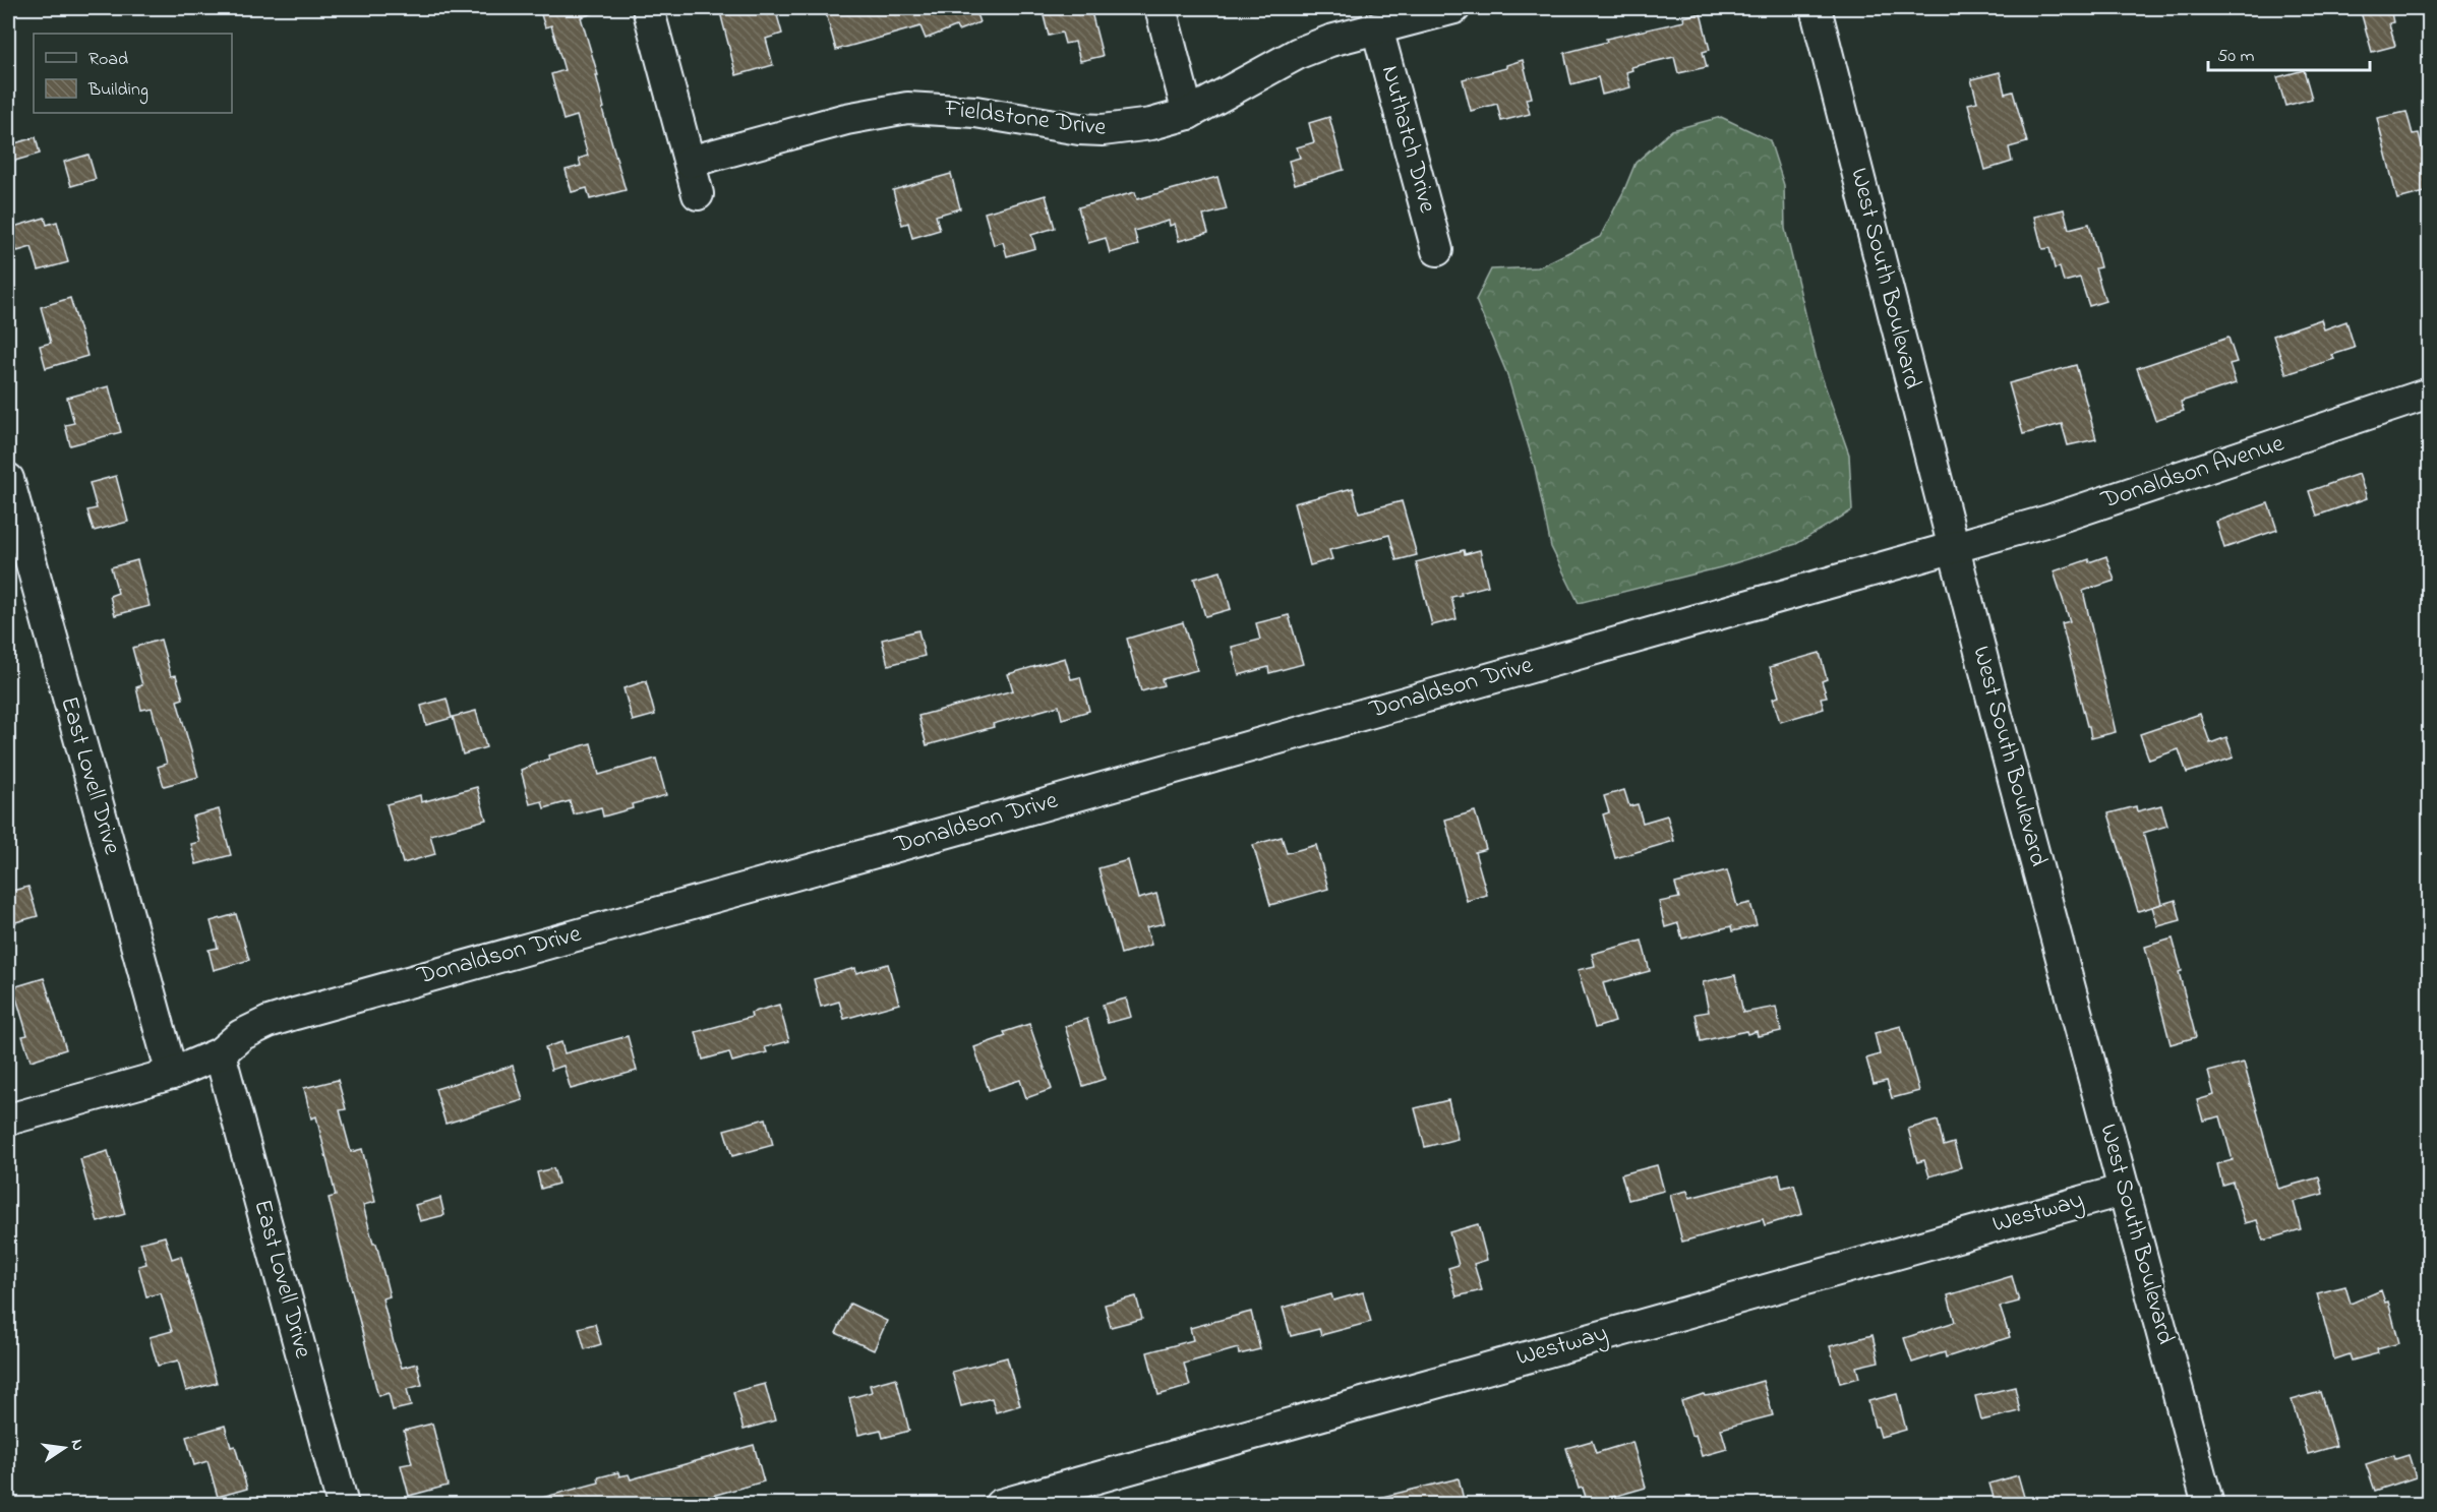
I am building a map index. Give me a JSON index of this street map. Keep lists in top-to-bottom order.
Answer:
{
  "streets": {
    "street": [
      "Fieldstone Drive",
      "Nuthatch Drive",
      "West South Boulevard",
      "Donaldson Avenue",
      "Donaldson Drive",
      "East Lovell Drive",
      "Westway"
    ]
  },
  "crossings": [
    ["Fieldstone Drive", "Nuthatch Drive"],
    ["West South Boulevard", "Donaldson Avenue"],
    ["West South Boulevard", "Donaldson Drive"],
    ["West South Boulevard", "Westway"],
    ["Donaldson Avenue", "Donaldson Drive"],
    ["Donaldson Drive", "East Lovell Drive"]
  ],
  "legend": ["Road", "Building"],
  "scale_bar": "50 m",
  "north": "right"
}
